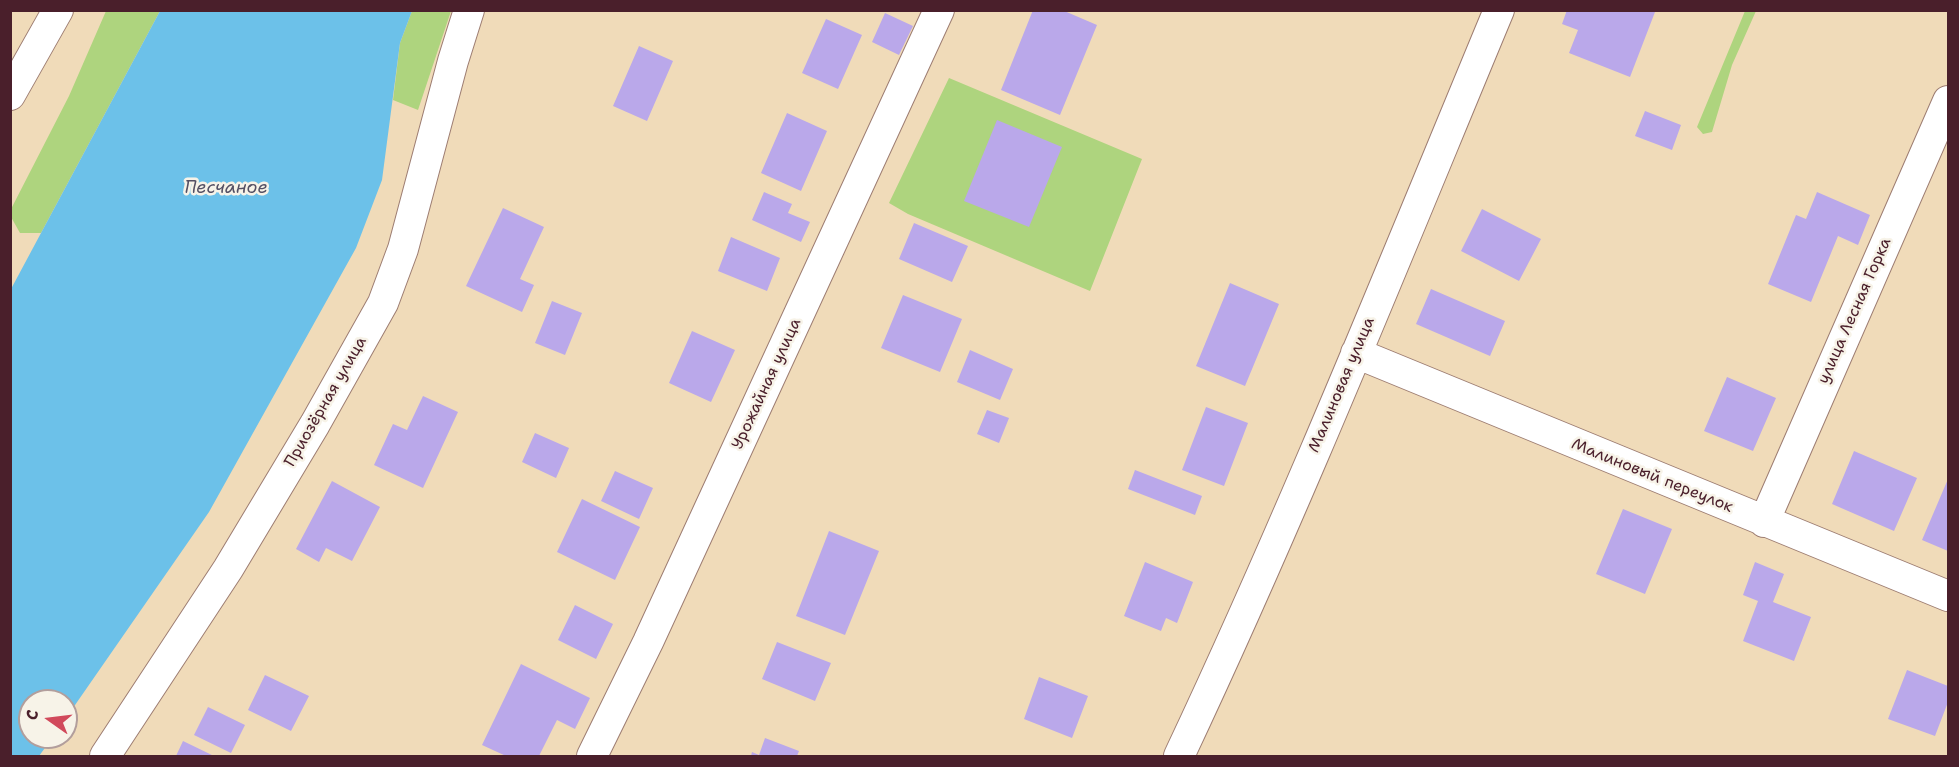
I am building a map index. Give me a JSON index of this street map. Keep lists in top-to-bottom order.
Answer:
{
  "streets": {
    "street": [
      "улица Лесная Горка",
      "Урожайная улица",
      "Малиновая улица",
      "Приозёрная улица",
      "Малиновый переулок"
    ]
  },
  "crossings": [
    ["улица Лесная Горка", "Малиновый переулок"],
    ["Малиновая улица", "Малиновый переулок"]
  ],
  "water": ["Песчаное"],
  "north": "left"
}
